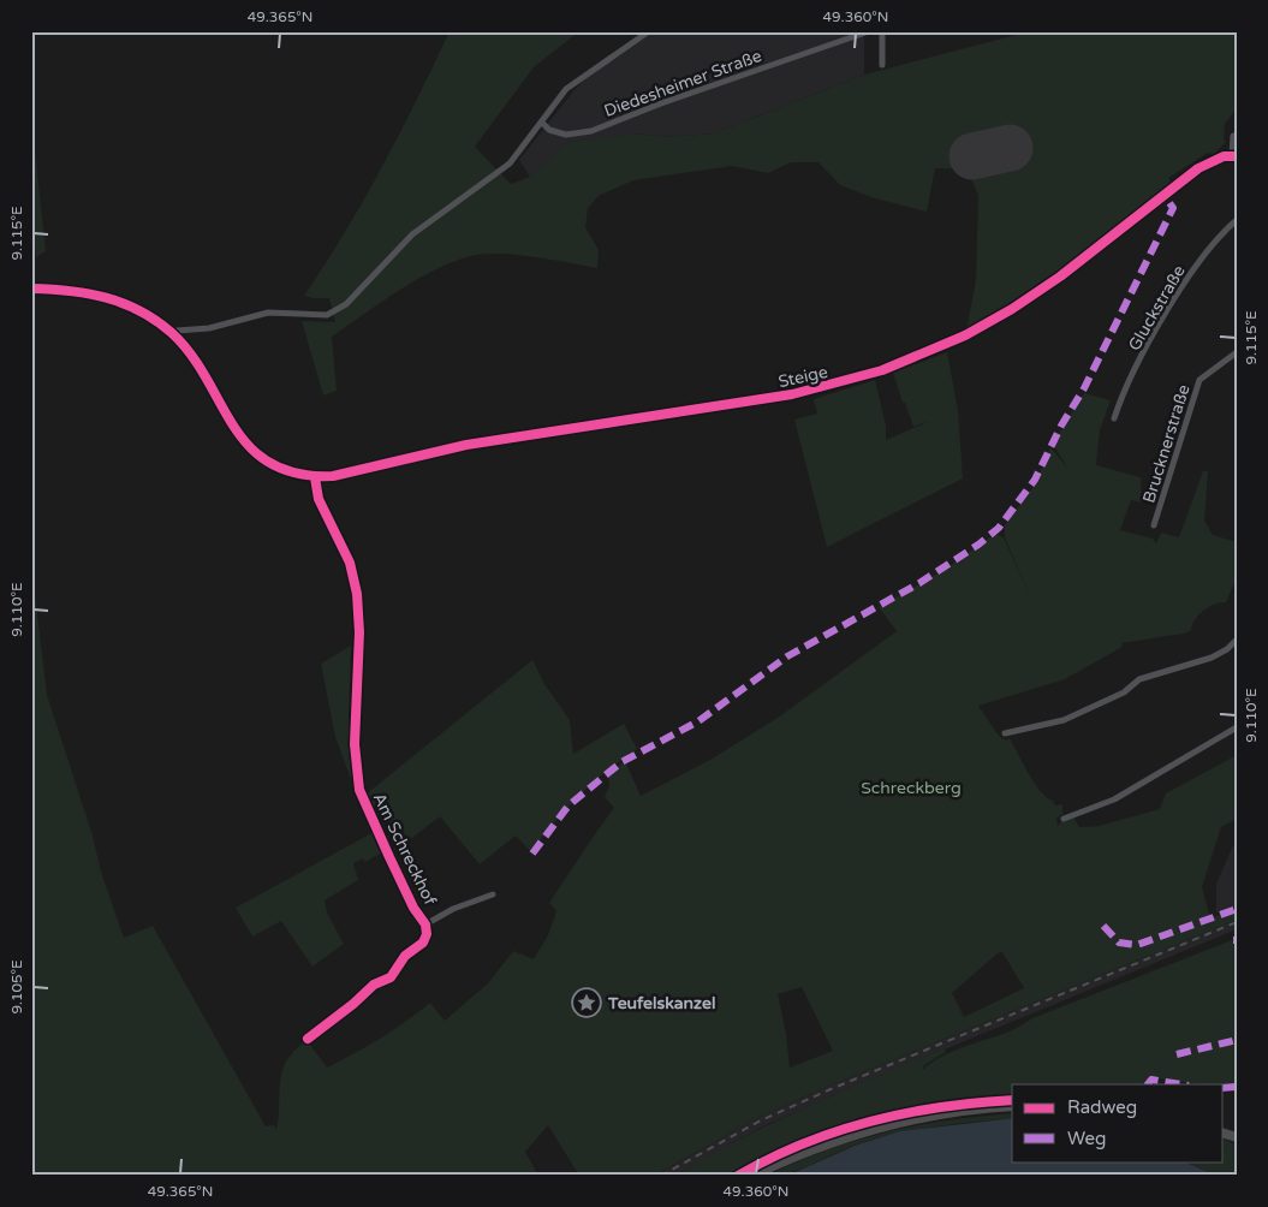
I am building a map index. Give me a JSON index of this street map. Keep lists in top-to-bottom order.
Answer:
{
  "streets": {
    "street": [
      "Diedesheimer Straße",
      "Gluckstraße",
      "Steige",
      "Brucknerstraße",
      "Am Schreckhof"
    ]
  },
  "crossings": [
    ["Steige", "Am Schreckhof"]
  ],
  "parks": ["Schreckberg"],
  "places": {
    "place": ["Teufelskanzel"]
  },
  "legend": ["Radweg", "Weg"],
  "coordinates": [
    "49.365°N",
    "49.360°N",
    "9.115°E",
    "9.110°E",
    "9.105°E"
  ]
}
